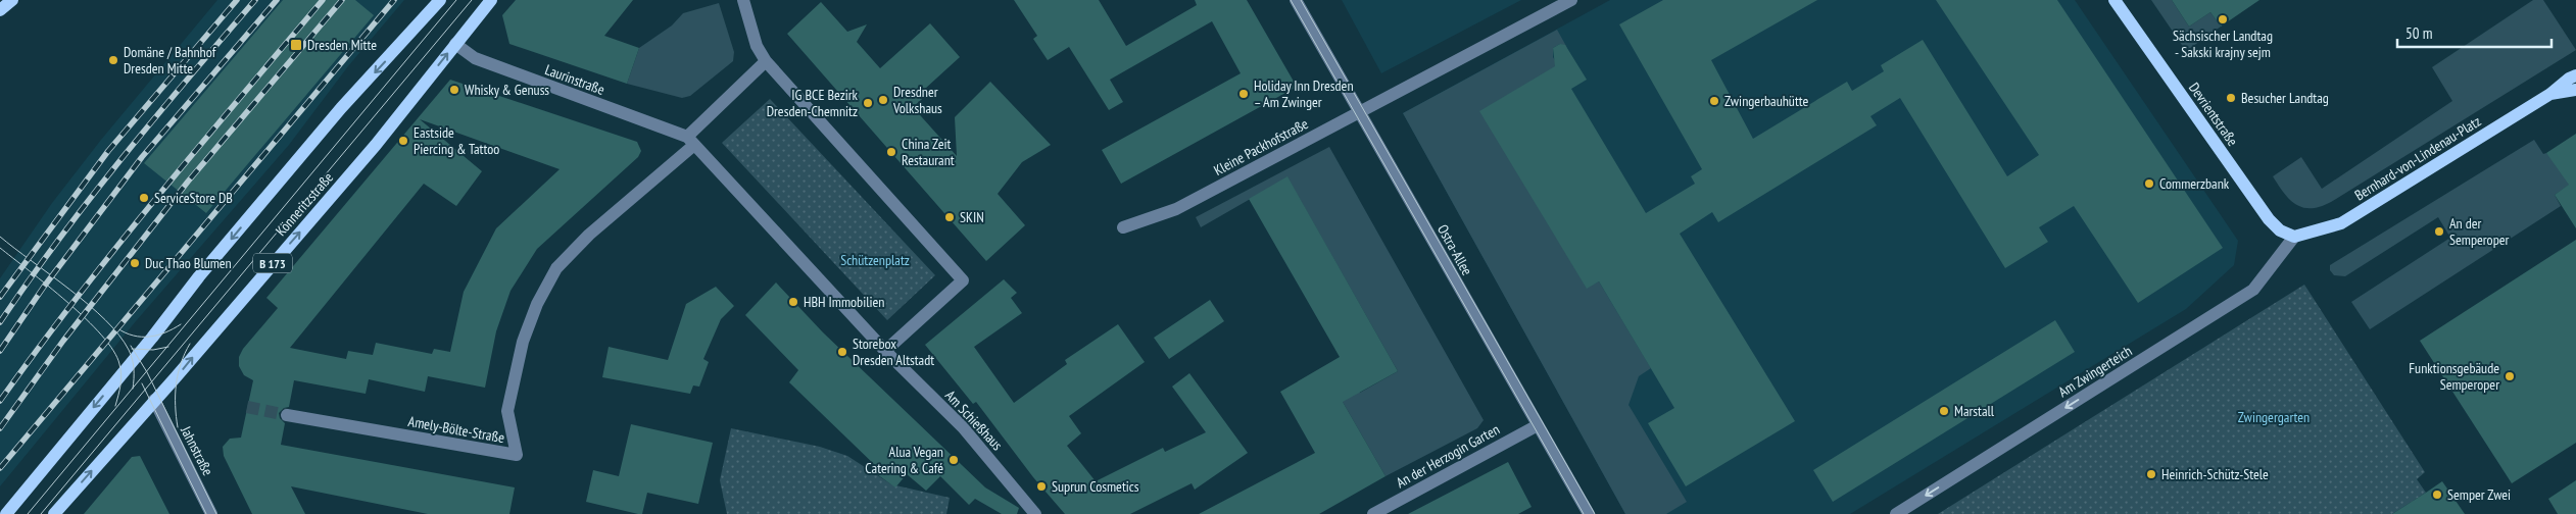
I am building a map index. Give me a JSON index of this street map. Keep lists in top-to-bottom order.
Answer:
{
  "streets": {
    "main road": [
      "Devrientstraße",
      "Bernhard-von-Lindenau-Platz",
      "Könneritzstraße",
      "B 173"
    ],
    "street": [
      "Laurinstraße",
      "Kleine Packhofstraße",
      "Ostra-Allee",
      "Am Zwingerteich",
      "Am Schießhaus",
      "Amely-Bölte-Straße",
      "Jahnstraße",
      "An der Herzogin Garten"
    ]
  },
  "crossings": [
    ["Laurinstraße", "Könneritzstraße"],
    ["Laurinstraße", "Amely-Bölte-Straße"],
    ["Devrientstraße", "Bernhard-von-Lindenau-Platz"],
    ["Devrientstraße", "Am Zwingerteich"],
    ["Kleine Packhofstraße", "Ostra-Allee"],
    ["Bernhard-von-Lindenau-Platz", "Am Zwingerteich"],
    ["Könneritzstraße", "Jahnstraße"],
    ["Ostra-Allee", "An der Herzogin Garten"]
  ],
  "one_way": ["Am Zwingerteich"],
  "parks": ["Schützenplatz", "Zwingergarten"],
  "places": {
    "other": [
      "Sächsischer Landtag - Sakski krajny sejm",
      "Domäne / Bahnhof Dresden Mitte",
      "Whisky & Genuss",
      "Holiday Inn Dresden – Am Zwinger",
      "Besucher Landtag",
      "Dresdner Volkshaus",
      "Zwingerbauhütte",
      "IG BCE Bezirk Dresden-Chemnitz",
      "Eastside Piercing & Tattoo",
      "China Zeit Restaurant",
      "Commerzbank",
      "ServiceStore DB",
      "SKIN",
      "An der Semperoper",
      "Duc Thao Blumen",
      "HBH Immobilien",
      "Storebox Dresden Altstadt",
      "Funktionsgebäude Semperoper",
      "Marstall",
      "Alua Vegan Catering & Café",
      "Heinrich-Schütz-Stele",
      "Suprun Cosmetics",
      "Semper Zwei"
    ],
    "transit": ["Dresden Mitte"]
  },
  "scale_bar": "50 m"
}
